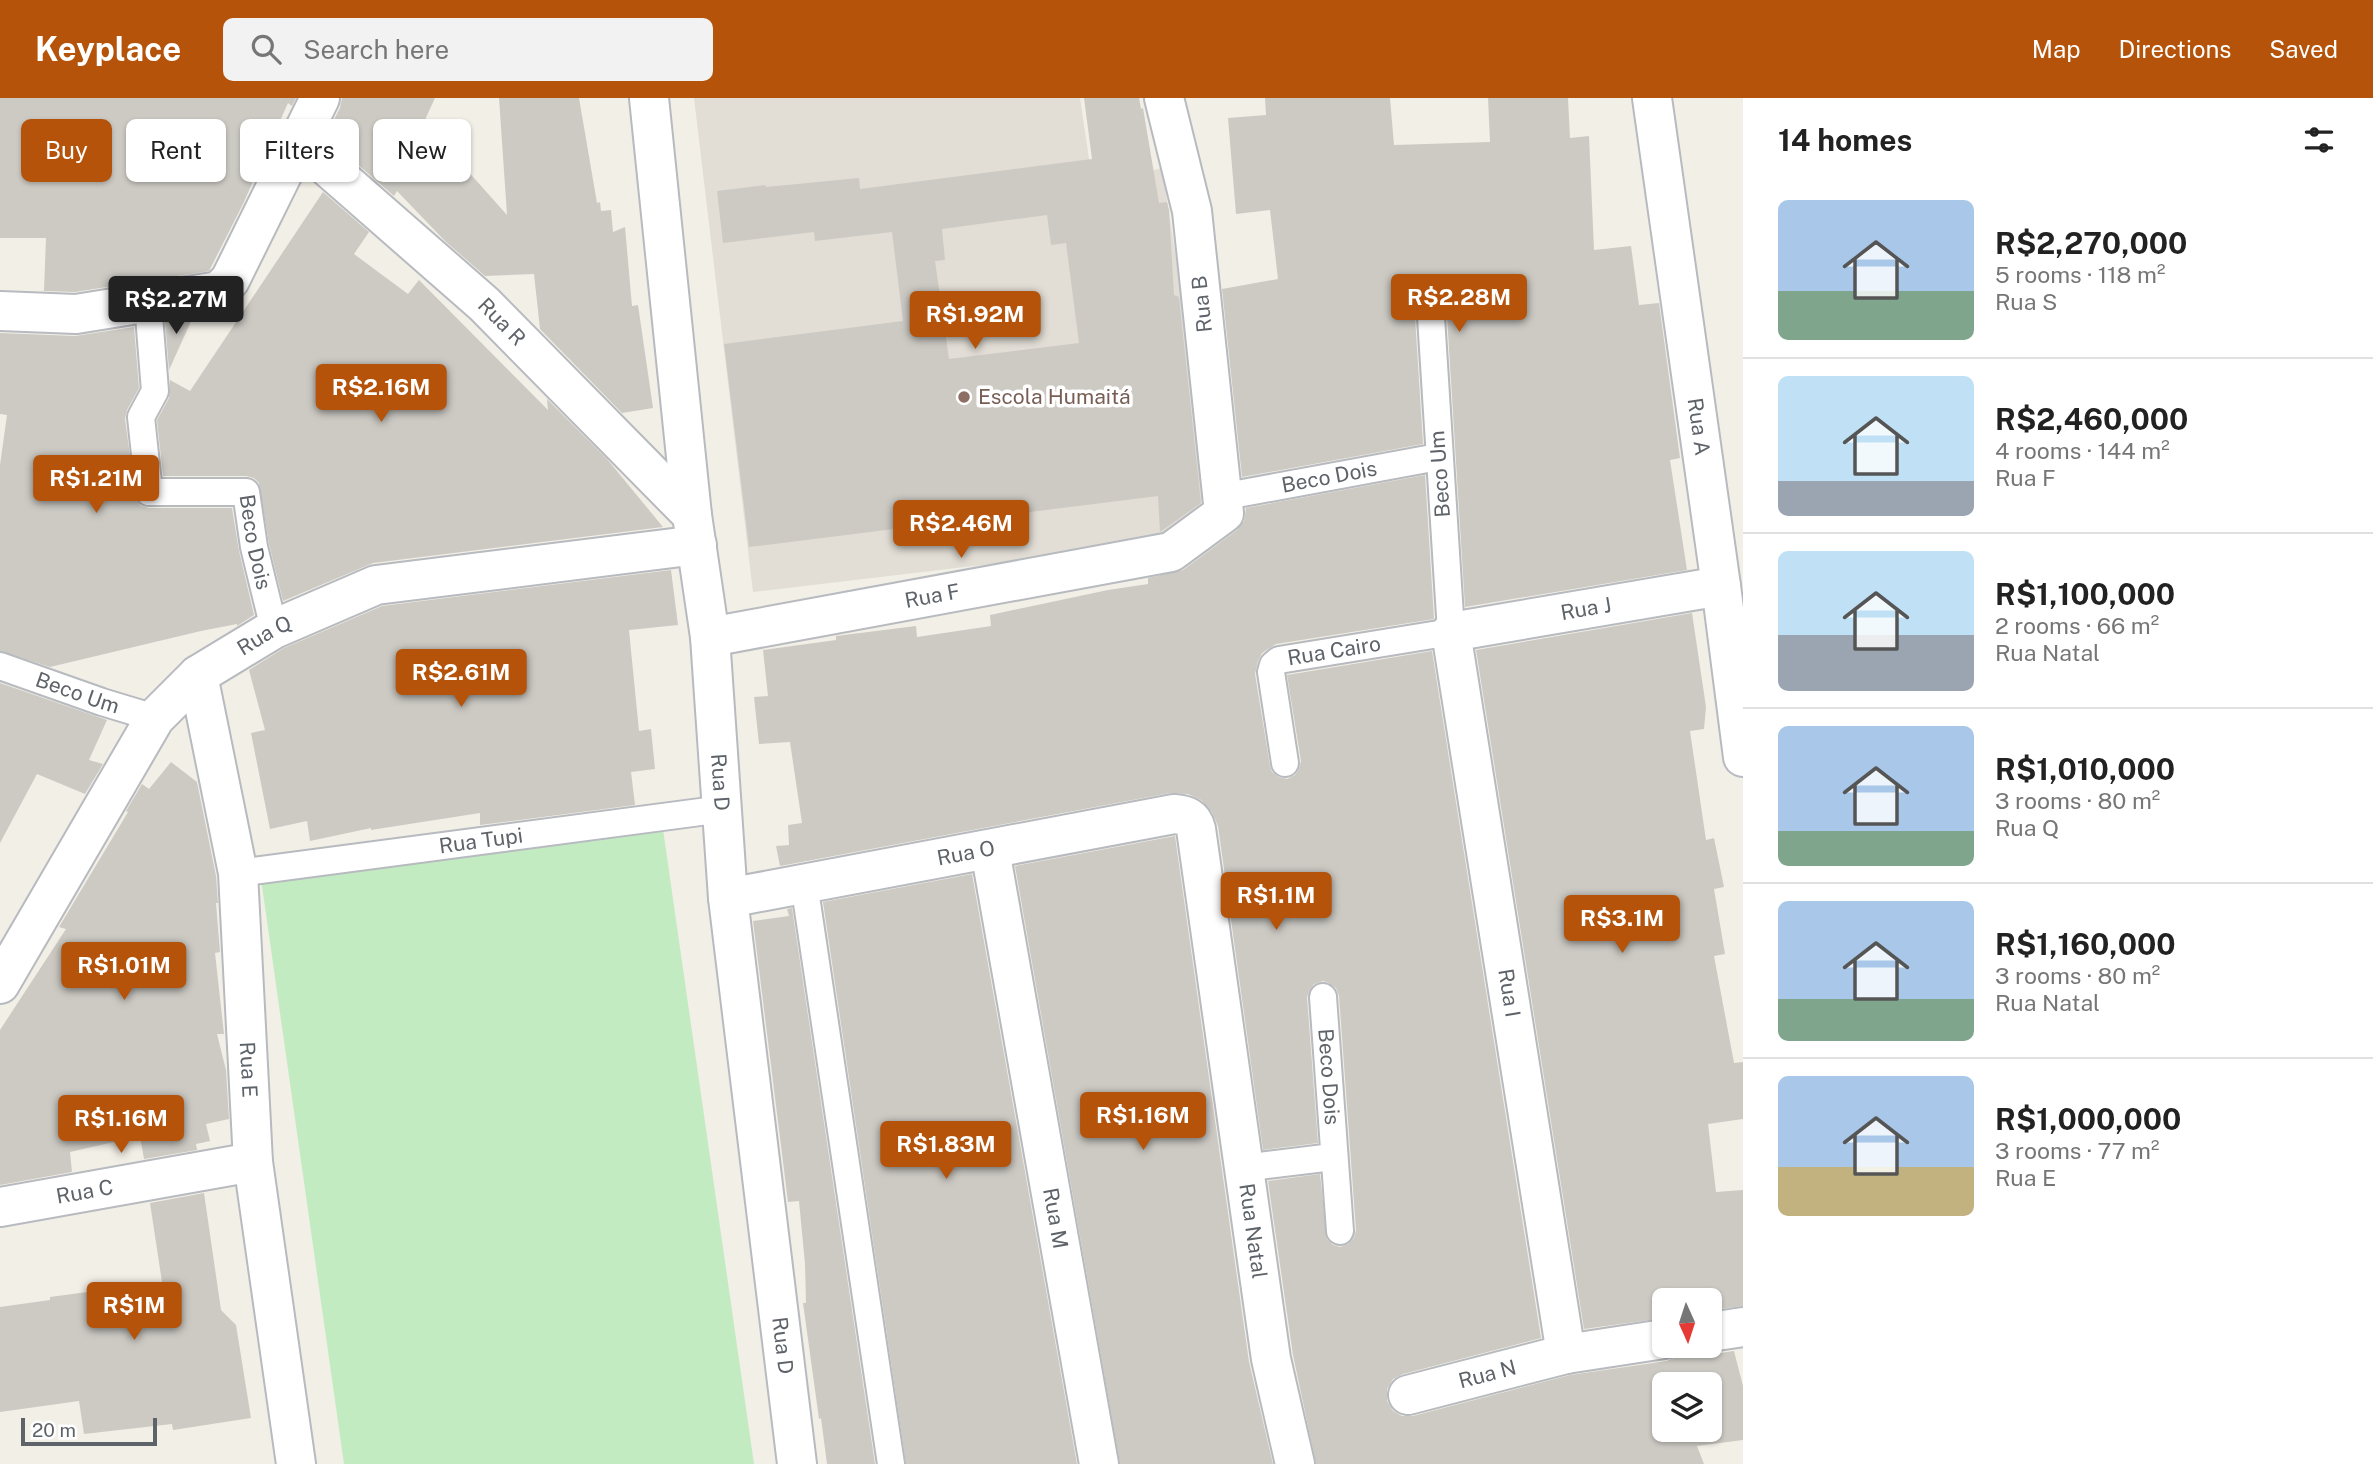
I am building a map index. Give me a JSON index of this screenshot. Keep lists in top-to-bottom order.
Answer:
{
  "streets": {
    "street": [
      "Rua B",
      "Rua R",
      "Rua A",
      "Rua F",
      "Rua J",
      "Rua Q",
      "Rua D",
      "Rua O",
      "Rua I",
      "Rua E",
      "Rua C",
      "Rua M",
      "Rua Natal",
      "Rua N"
    ],
    "lane": [
      "Beco Um",
      "Beco Dois",
      "Rua Cairo",
      "Rua Tupi"
    ]
  },
  "crossings": [
    ["Rua B", "Beco Dois"],
    ["Rua B", "Rua F"],
    ["Rua R", "Rua Q"],
    ["Rua R", "Rua D"],
    ["Rua A", "Rua J"],
    ["Beco Um", "Beco Dois"],
    ["Beco Um", "Rua J"],
    ["Beco Um", "Rua Q"],
    ["Beco Um", "Rua Cairo"],
    ["Beco Um", "Rua I"],
    ["Beco Dois", "Rua F"],
    ["Beco Dois", "Rua Q"],
    ["Beco Dois", "Rua Natal"],
    ["Rua F", "Rua D"],
    ["Rua J", "Rua Cairo"],
    ["Rua J", "Rua I"],
    ["Rua Q", "Rua D"],
    ["Rua Q", "Rua E"],
    ["Rua Cairo", "Rua I"],
    ["Rua D", "Rua Tupi"],
    ["Rua D", "Rua O"],
    ["Rua Tupi", "Rua E"],
    ["Rua O", "Rua M"],
    ["Rua O", "Rua Natal"],
    ["Rua I", "Rua N"],
    ["Rua E", "Rua C"]
  ],
  "places": ["Escola Humaitá"],
  "scale_bar": "20 m",
  "north": "bottom",
  "page": {
    "header": "Keyplace",
    "search": "Search here",
    "nav": ["Map", "Directions", "Saved"],
    "heading": "14 homes",
    "chip": [
      "Buy",
      "Rent",
      "Filters",
      "New"
    ],
    "list": [
      {
        "name": "R$2,270,000",
        "note": "5 rooms · 118 m² · Rua S"
      },
      {
        "name": "R$2,460,000",
        "note": "4 rooms · 144 m² · Rua F"
      },
      {
        "name": "R$1,100,000",
        "note": "2 rooms · 66 m² · Rua Natal"
      },
      {
        "name": "R$1,010,000",
        "note": "3 rooms · 80 m² · Rua Q"
      },
      {
        "name": "R$1,160,000",
        "note": "3 rooms · 80 m² · Rua Natal"
      },
      {
        "name": "R$1,000,000",
        "note": "3 rooms · 77 m² · Rua E"
      }
    ],
    "price": [
      "R$2.28M",
      "R$2.27M",
      "R$1.92M",
      "R$2.16M",
      "R$1.21M",
      "R$2.46M",
      "R$2.61M",
      "R$1.1M",
      "R$3.1M",
      "R$1.01M",
      "R$1.16M",
      "R$1.16M",
      "R$1.83M",
      "R$1M"
    ],
    "scale": "20 m"
  }
}
